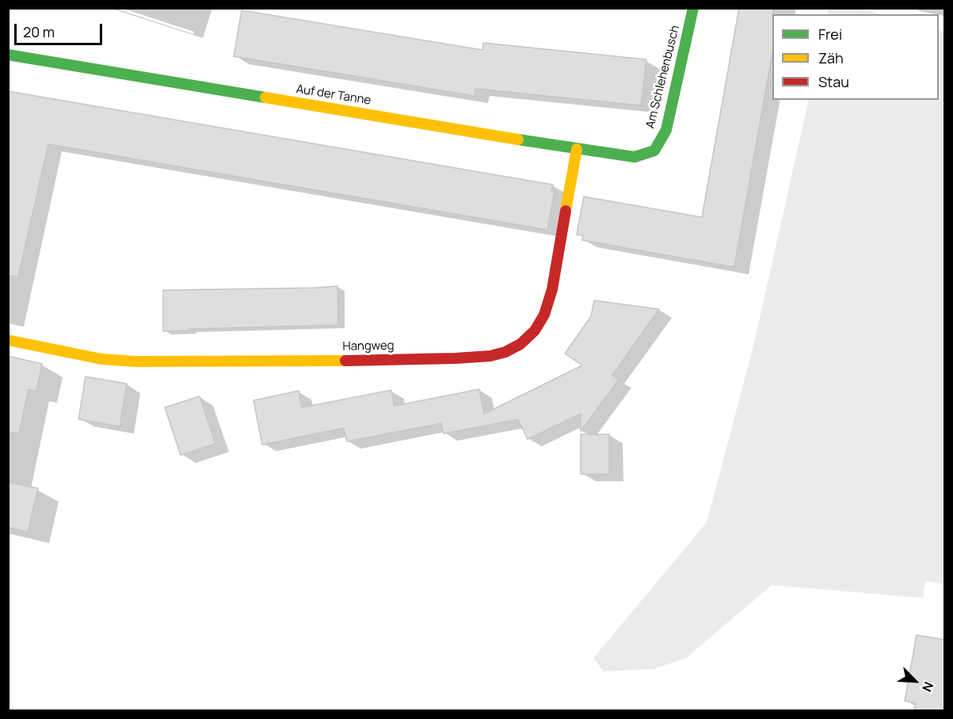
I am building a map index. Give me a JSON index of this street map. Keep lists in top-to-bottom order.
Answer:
{
  "streets": {
    "street": ["Am Schlehenbusch", "Auf der Tanne", "Hangweg"]
  },
  "crossings": [
    ["Am Schlehenbusch", "Auf der Tanne"],
    ["Auf der Tanne", "Hangweg"]
  ],
  "legend": ["Frei", "Zäh", "Stau"],
  "scale_bar": "20 m",
  "north": "bottom right"
}
